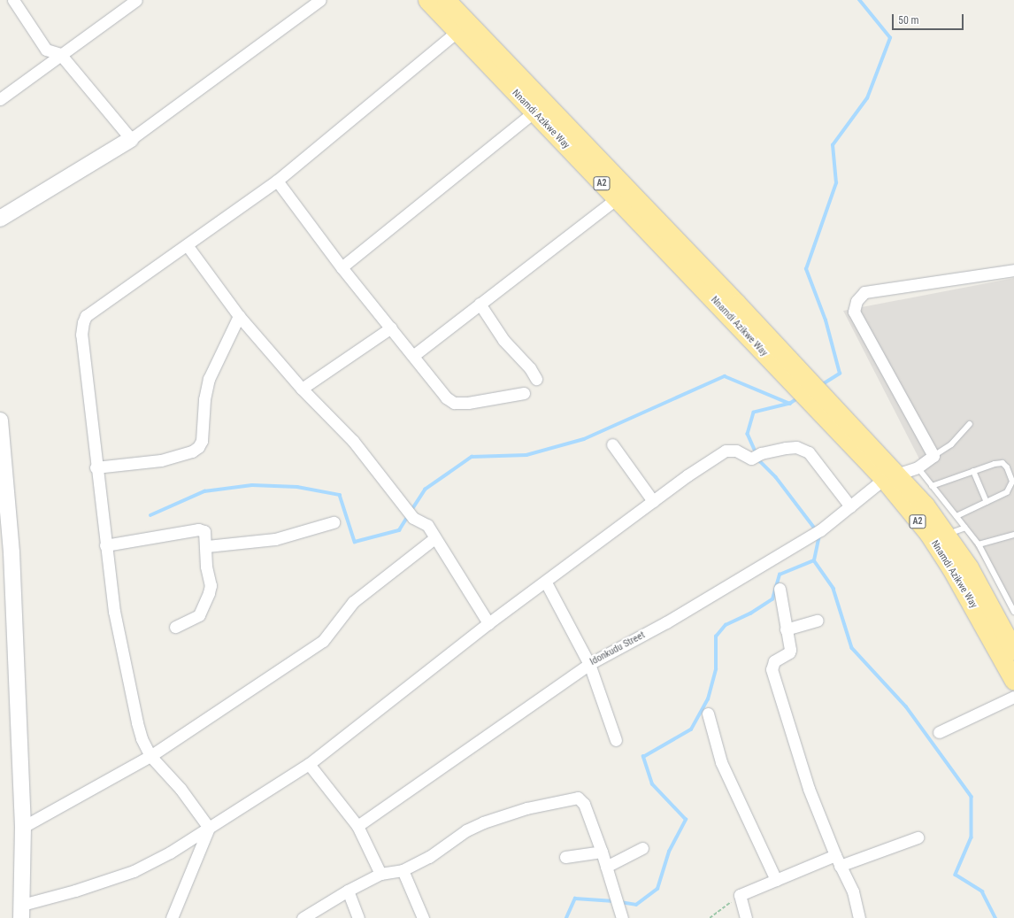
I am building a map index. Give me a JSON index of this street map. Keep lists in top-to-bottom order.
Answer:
{
  "streets": {
    "highway": ["Nnamdi Azikwe Way", "A2"],
    "street": ["Idonkudu Street"]
  },
  "crossings": [
    ["Nnamdi Azikwe Way", "Idonkudu Street"]
  ],
  "scale_bar": "50 m"
}
